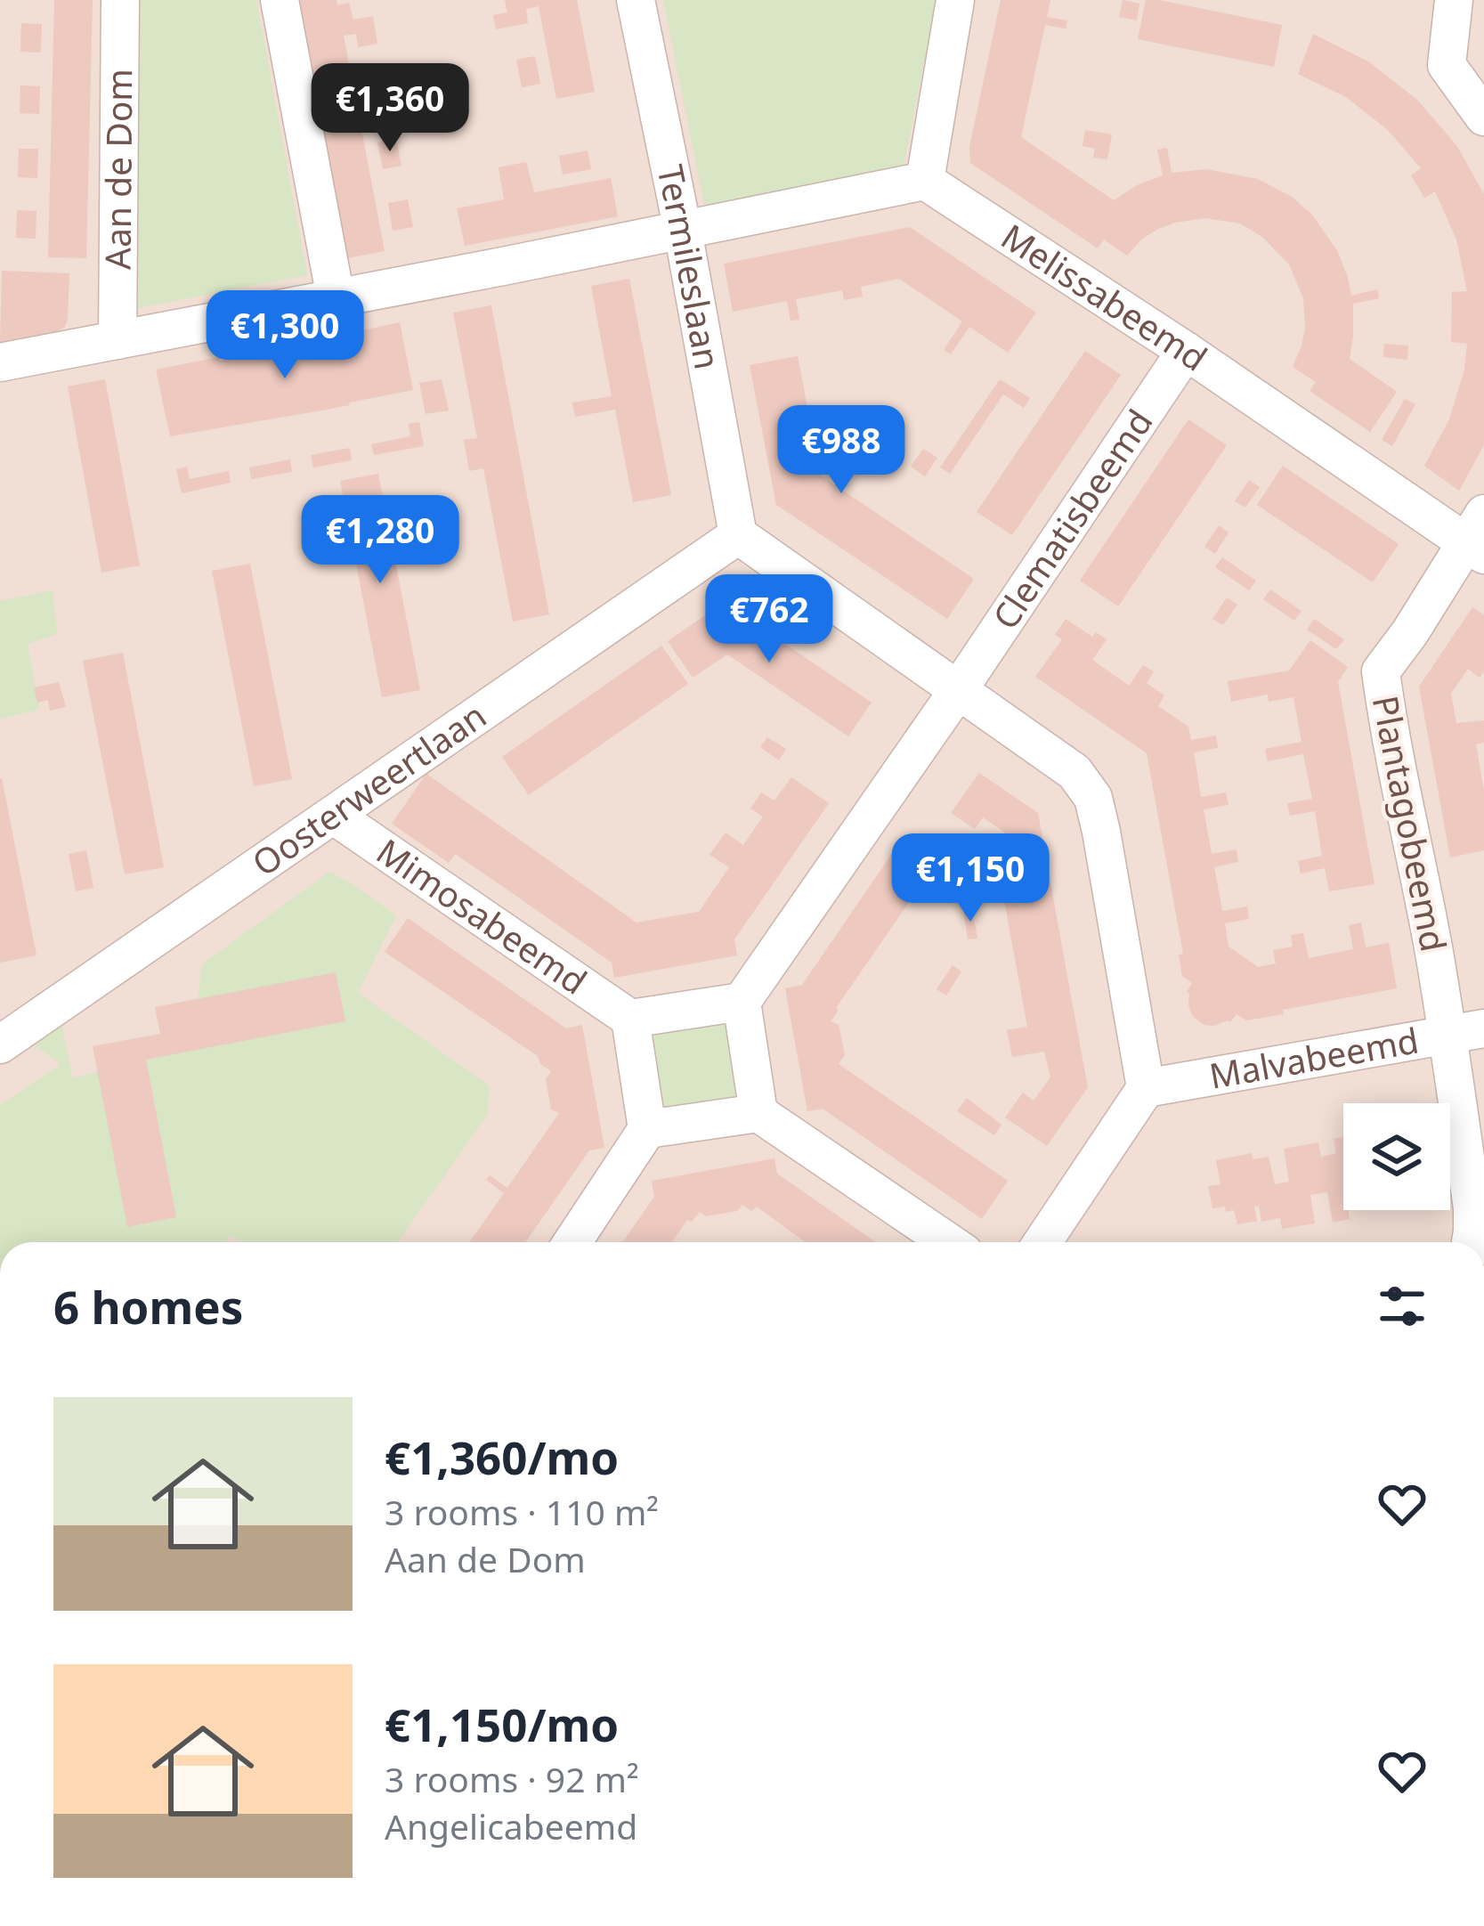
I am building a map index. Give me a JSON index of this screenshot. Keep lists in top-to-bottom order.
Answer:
{
  "streets": {
    "street": [
      "Aan de Dom",
      "Termileslaan",
      "Melissabeemd",
      "Clematisbeemd",
      "Oosterweertlaan",
      "Plantagobeemd",
      "Mimosabeemd",
      "Malvabeemd"
    ]
  },
  "crossings": [
    ["Termileslaan", "Oosterweertlaan"],
    ["Melissabeemd", "Clematisbeemd"],
    ["Melissabeemd", "Plantagobeemd"],
    ["Oosterweertlaan", "Mimosabeemd"],
    ["Plantagobeemd", "Malvabeemd"]
  ],
  "page": {
    "price": [
      "€1,360",
      "€1,300",
      "€988",
      "€1,280",
      "€762",
      "€1,150"
    ],
    "heading": "6 homes",
    "list": [
      {
        "name": "€1,360/mo",
        "note": "3 rooms · 110 m² · Aan de Dom"
      },
      {
        "name": "€1,150/mo",
        "note": "3 rooms · 92 m² · Angelicabeemd"
      }
    ]
  }
}
